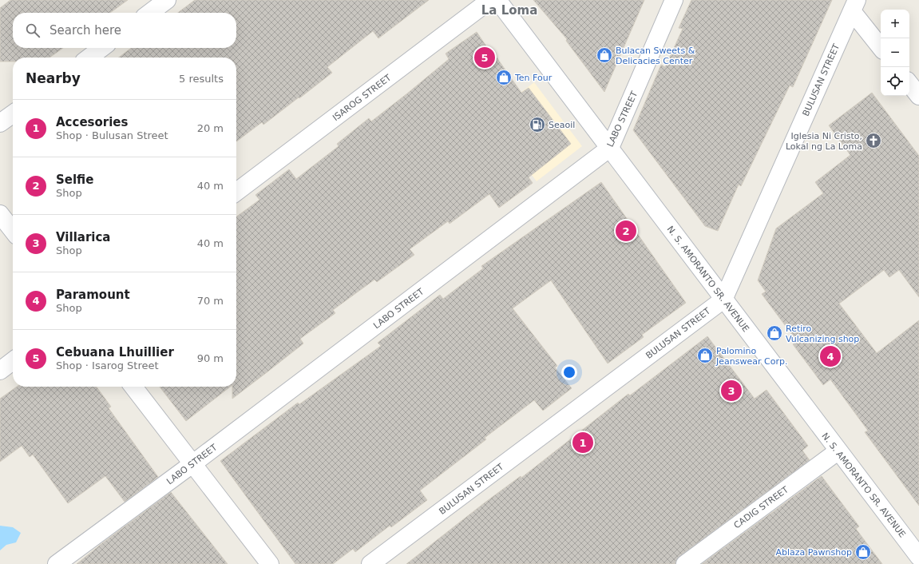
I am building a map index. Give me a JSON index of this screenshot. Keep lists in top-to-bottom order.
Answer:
{
  "streets": {
    "street": [
      "BULUSAN STREET",
      "ISAROG STREET",
      "LABO STREET",
      "N. S. AMORANTO SR. AVENUE",
      "CADIG STREET"
    ]
  },
  "crossings": [
    ["BULUSAN STREET", "N. S. AMORANTO SR. AVENUE"],
    ["LABO STREET", "N. S. AMORANTO SR. AVENUE"],
    ["N. S. AMORANTO SR. AVENUE", "CADIG STREET"]
  ],
  "districts": ["La Loma"],
  "places": {
    "shop": [
      "Bulacan Sweets & Delicacies Center",
      "Ten Four",
      "Retiro Vulcanizing shop",
      "Palomino Jeanswear Corp.",
      "Ablaza Pawnshop"
    ],
    "fuel station": ["Seaoil"],
    "church": ["Iglesia Ni Cristo, Lokal ng La Loma"]
  },
  "page": {
    "map_buttons": ["+", "−"],
    "search": "Search here",
    "pins": [
      "5",
      "2",
      "4",
      "3",
      "1"
    ],
    "heading": ["Nearby", "5 results"],
    "list": [
      {
        "mark": "1",
        "name": "Accesories",
        "note": "Shop · Bulusan Street",
        "value": "20 m"
      },
      {
        "mark": "2",
        "name": "Selfie",
        "note": "Shop",
        "value": "40 m"
      },
      {
        "mark": "3",
        "name": "Villarica",
        "note": "Shop",
        "value": "40 m"
      },
      {
        "mark": "4",
        "name": "Paramount",
        "note": "Shop",
        "value": "70 m"
      },
      {
        "mark": "5",
        "name": "Cebuana Lhuillier",
        "note": "Shop · Isarog Street",
        "value": "90 m"
      }
    ]
  }
}
